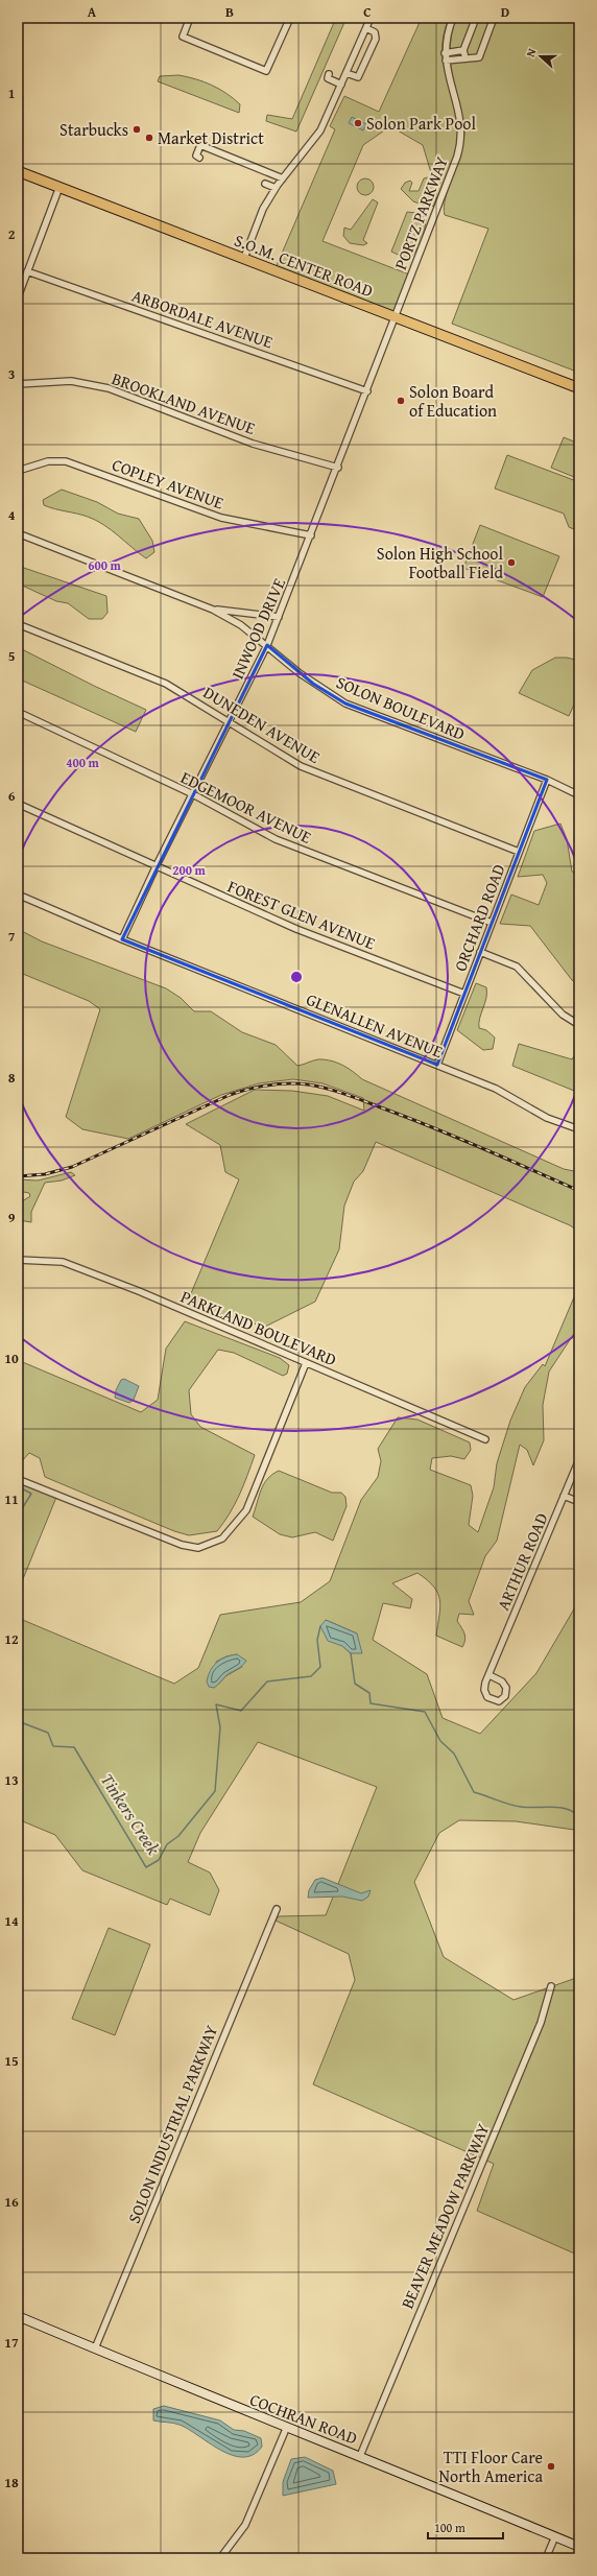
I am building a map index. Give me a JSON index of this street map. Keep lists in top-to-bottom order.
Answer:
{
  "streets": {
    "main road": ["S.O.M. CENTER ROAD"],
    "street": [
      "PORTZ PARKWAY",
      "ARBORDALE AVENUE",
      "BROOKLAND AVENUE",
      "COPLEY AVENUE",
      "INWOOD DRIVE",
      "SOLON BOULEVARD",
      "DUNEDEN AVENUE",
      "EDGEMOOR AVENUE",
      "FOREST GLEN AVENUE",
      "ORCHARD ROAD",
      "GLENALLEN AVENUE",
      "PARKLAND BOULEVARD",
      "ARTHUR ROAD",
      "SOLON INDUSTRIAL PARKWAY",
      "BEAVER MEADOW PARKWAY",
      "COCHRAN ROAD"
    ]
  },
  "crossings": [
    ["PORTZ PARKWAY", "S.O.M. CENTER ROAD"],
    ["PORTZ PARKWAY", "INWOOD DRIVE"],
    ["S.O.M. CENTER ROAD", "INWOOD DRIVE"],
    ["ARBORDALE AVENUE", "INWOOD DRIVE"],
    ["BROOKLAND AVENUE", "INWOOD DRIVE"],
    ["COPLEY AVENUE", "INWOOD DRIVE"],
    ["INWOOD DRIVE", "SOLON BOULEVARD"],
    ["INWOOD DRIVE", "DUNEDEN AVENUE"],
    ["INWOOD DRIVE", "EDGEMOOR AVENUE"],
    ["INWOOD DRIVE", "FOREST GLEN AVENUE"],
    ["INWOOD DRIVE", "GLENALLEN AVENUE"],
    ["SOLON BOULEVARD", "ORCHARD ROAD"],
    ["DUNEDEN AVENUE", "ORCHARD ROAD"],
    ["EDGEMOOR AVENUE", "ORCHARD ROAD"],
    ["FOREST GLEN AVENUE", "ORCHARD ROAD"],
    ["ORCHARD ROAD", "GLENALLEN AVENUE"],
    ["SOLON INDUSTRIAL PARKWAY", "COCHRAN ROAD"],
    ["BEAVER MEADOW PARKWAY", "COCHRAN ROAD"]
  ],
  "water": ["Tinkers Creek"],
  "places": [
    "Solon Park Pool",
    "Starbucks",
    "Market District",
    "Solon Board of Education",
    "Solon High School Football Field",
    "TTI Floor Care North America"
  ],
  "scale_bar": "100 m",
  "north": "left",
  "grid": {
    "columns": [
      "A",
      "B",
      "C",
      "D"
    ],
    "rows": [
      "1",
      "2",
      "3",
      "4",
      "5",
      "6",
      "7",
      "8",
      "9",
      "10",
      "11",
      "12",
      "13",
      "14",
      "15",
      "16",
      "17",
      "18"
    ]
  },
  "rings": ["600 m", "400 m", "200 m"]
}
